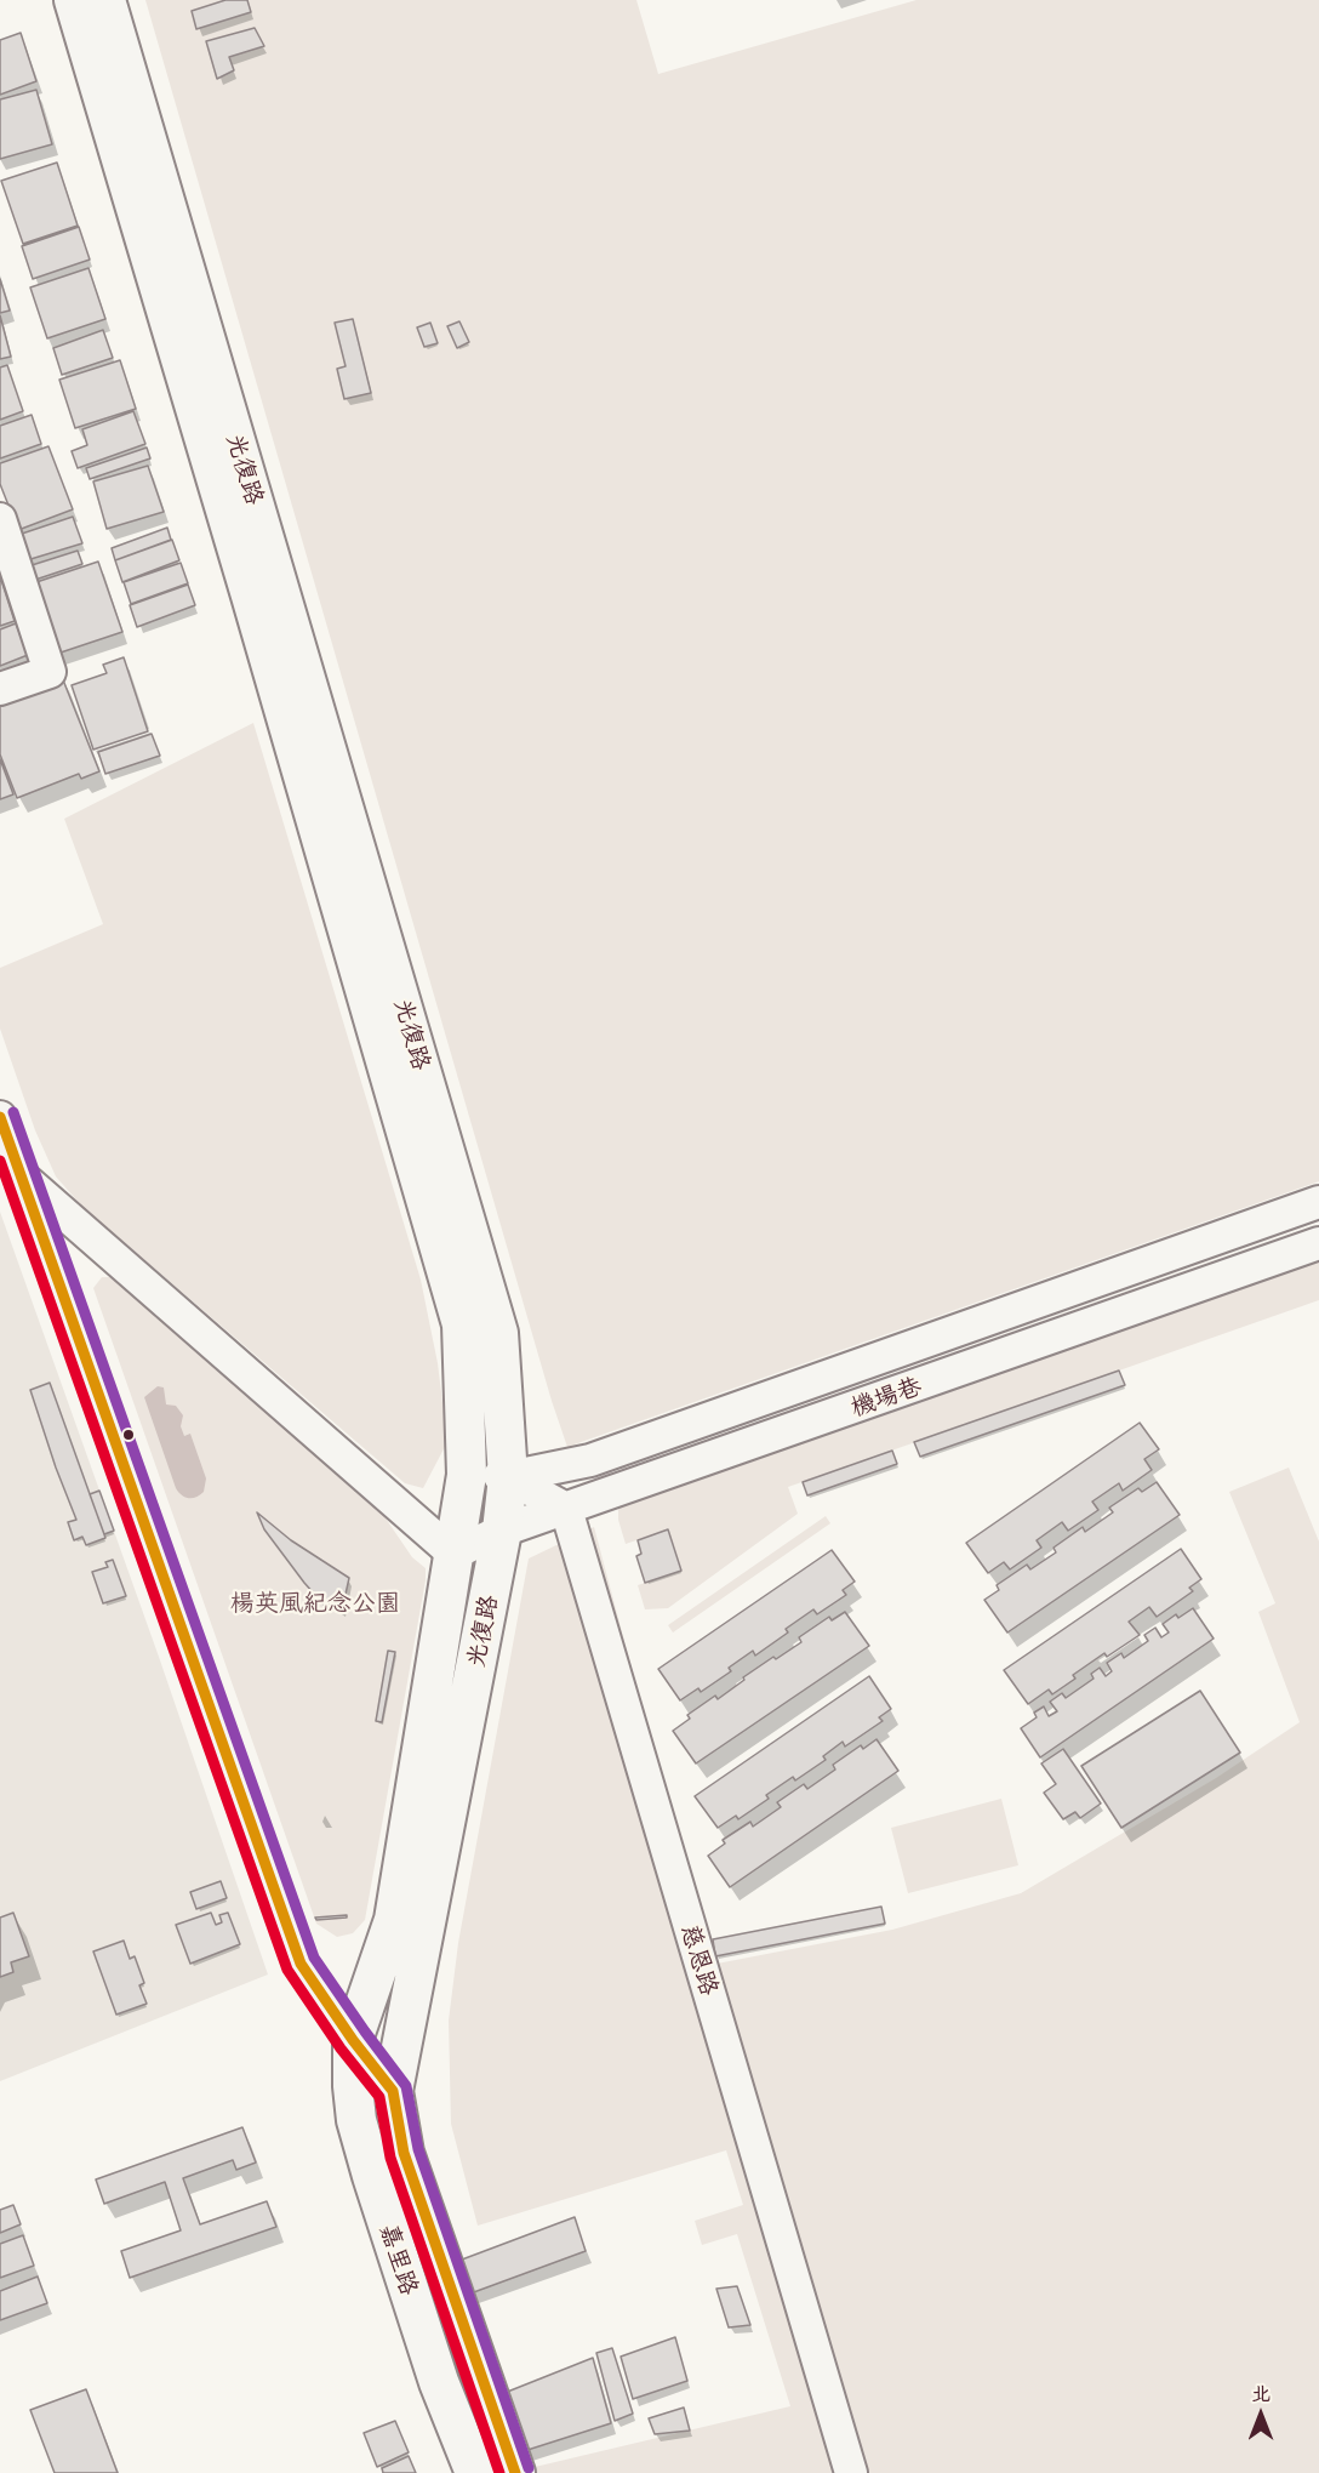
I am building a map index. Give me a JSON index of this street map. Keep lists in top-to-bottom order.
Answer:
{
  "streets": {
    "main road": ["光復路", "嘉里路"],
    "street": ["機場巷", "慈恩路"]
  },
  "crossings": [
    ["光復路", "機場巷"],
    ["光復路", "嘉里路"],
    ["機場巷", "慈恩路"]
  ],
  "parks": ["楊英風紀念公園"],
  "north": "top"
}
